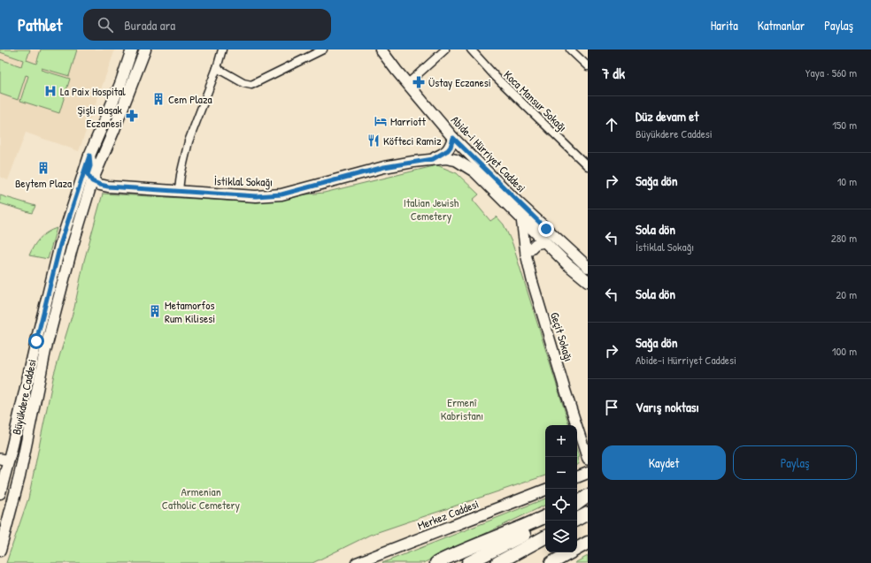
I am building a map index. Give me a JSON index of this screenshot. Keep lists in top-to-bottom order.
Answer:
{
  "streets": {
    "main road": [
      "Abide-i Hürriyet Caddesi",
      "İstiklal Sokağı",
      "Geçit Sokağı",
      "Büyükdere Caddesi",
      "Merkez Caddesi"
    ],
    "street": ["Koca Mansur Sokağı"]
  },
  "crossings": [
    ["Abide-i Hürriyet Caddesi", "İstiklal Sokağı"],
    ["Abide-i Hürriyet Caddesi", "Geçit Sokağı"],
    ["İstiklal Sokağı", "Büyükdere Caddesi"]
  ],
  "parks": ["Italian Jewish Cemetery", "Ermenî Kabristanı", "Armenian Catholic Cemetery"],
  "places": {
    "pharmacy": ["Üstay Eczanesi", "Şişli Başak Eczanesi"],
    "hospital": ["La Paix Hospital"],
    "building": ["Cem Plaza", "Beytem Plaza", "Metamorfos Rum Kilisesi"],
    "hotel": ["Marriott"],
    "restaurant": ["Köfteci Ramiz"]
  },
  "page": {
    "header": "Pathlet",
    "search": "Burada ara",
    "nav": ["Harita", "Katmanlar", "Paylaş"],
    "heading": ["7 dk", "Yaya · 560 m"],
    "list": [
      ["Düz devam et", "Büyükdere Caddesi", "150 m"],
      ["Sağa dön", "10 m"],
      ["Sola dön", "İstiklal Sokağı", "280 m"],
      ["Sola dön", "20 m"],
      ["Sağa dön", "Abide-i Hürriyet Caddesi", "100 m"],
      "Varış noktası"
    ],
    "map_buttons": ["+", "−"],
    "buttons": ["Kaydet", "Paylaş"]
  }
}
